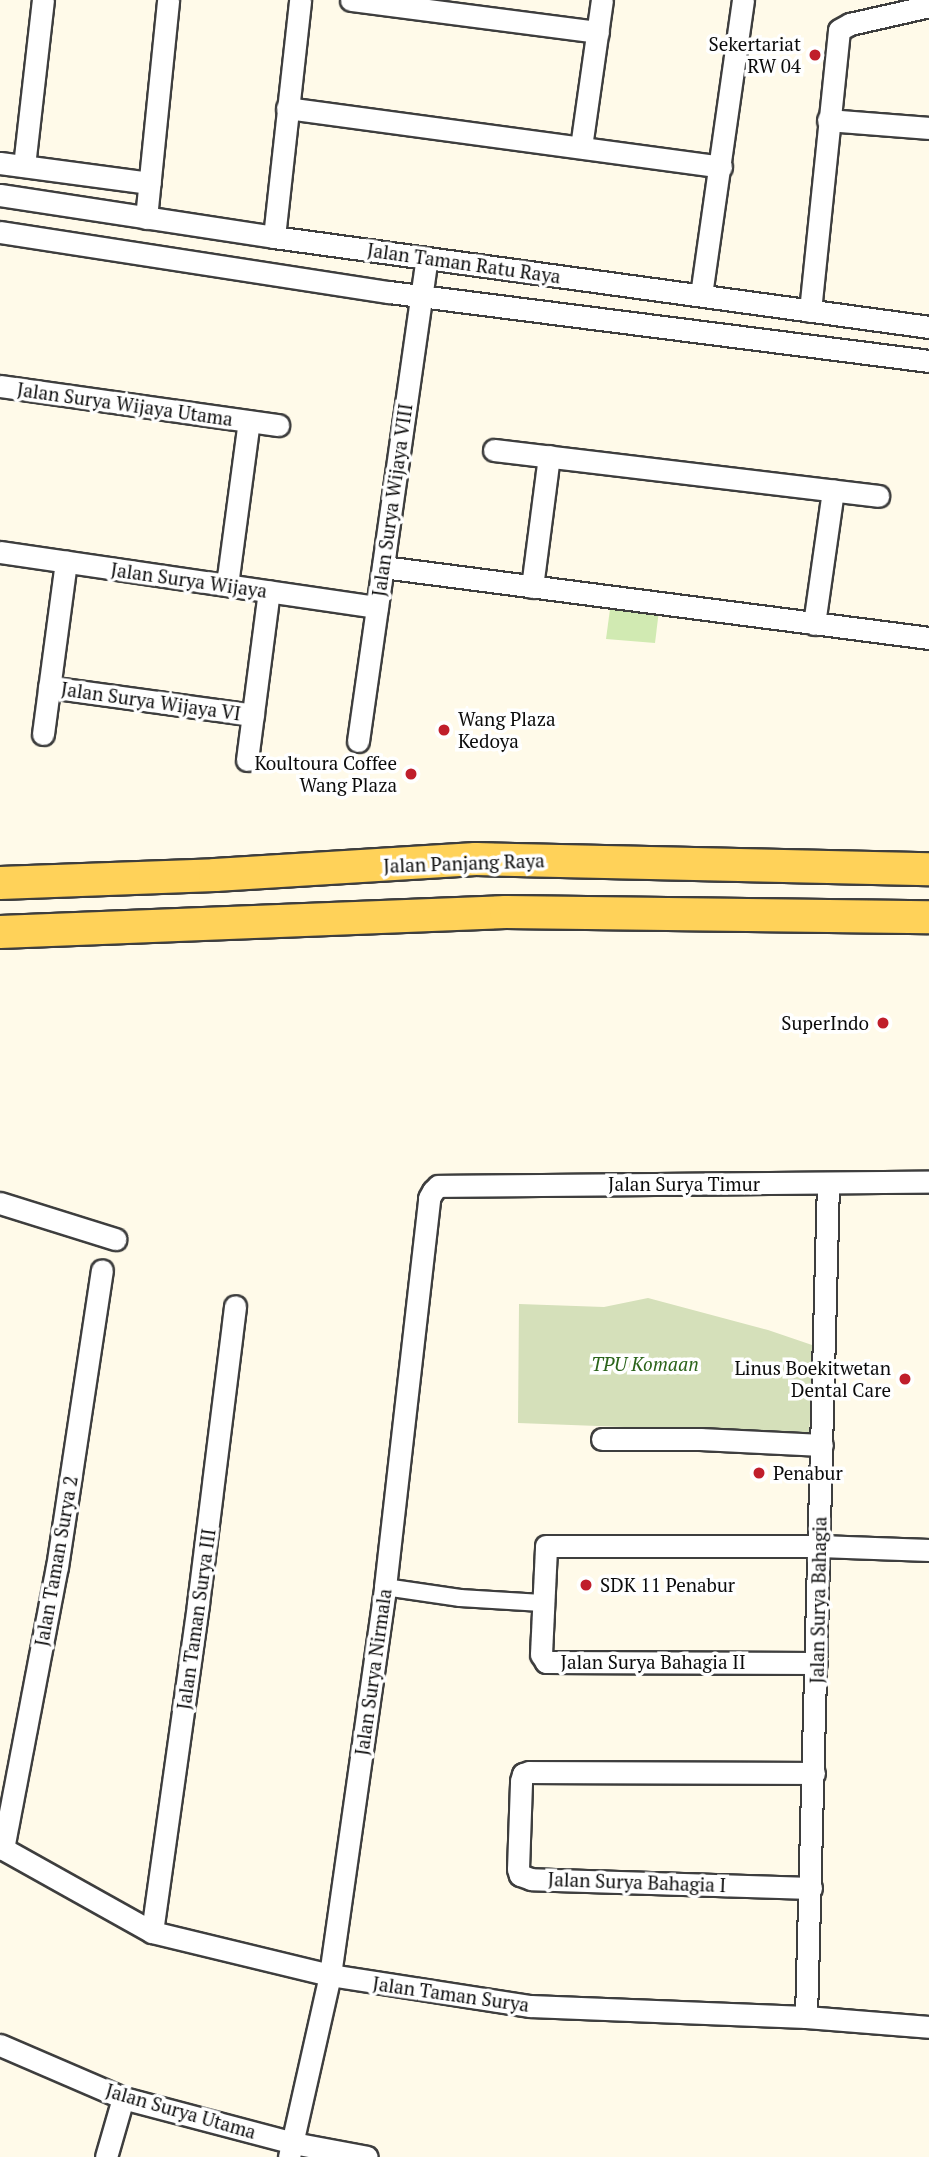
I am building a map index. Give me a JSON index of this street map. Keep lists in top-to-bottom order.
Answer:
{
  "streets": {
    "main road": ["Jalan Panjang Raya"],
    "street": [
      "Jalan Taman Ratu Raya",
      "Jalan Surya Wijaya Utama",
      "Jalan Surya Wijaya VIII",
      "Jalan Surya Wijaya",
      "Jalan Surya Wijaya VI",
      "Jalan Surya Timur",
      "Jalan Taman Surya 2",
      "Jalan Surya Bahagia",
      "Jalan Taman Surya III",
      "Jalan Surya Bahagia II",
      "Jalan Surya Nirmala",
      "Jalan Surya Bahagia I",
      "Jalan Taman Surya",
      "Jalan Surya Utama"
    ]
  },
  "crossings": [
    ["Jalan Taman Ratu Raya", "Jalan Surya Wijaya VIII"],
    ["Jalan Surya Wijaya Utama", "Jalan Surya Wijaya"],
    ["Jalan Surya Wijaya VIII", "Jalan Surya Wijaya"],
    ["Jalan Surya Wijaya", "Jalan Surya Wijaya VI"],
    ["Jalan Surya Timur", "Jalan Surya Bahagia"],
    ["Jalan Surya Timur", "Jalan Surya Nirmala"],
    ["Jalan Taman Surya 2", "Jalan Taman Surya"],
    ["Jalan Surya Bahagia", "Jalan Surya Bahagia II"],
    ["Jalan Surya Bahagia", "Jalan Surya Bahagia I"],
    ["Jalan Surya Bahagia", "Jalan Taman Surya"],
    ["Jalan Taman Surya III", "Jalan Taman Surya"],
    ["Jalan Surya Nirmala", "Jalan Taman Surya"],
    ["Jalan Surya Nirmala", "Jalan Surya Utama"]
  ],
  "parks": ["TPU Komaan"],
  "places": [
    "Sekertariat RW 04",
    "Wang Plaza Kedoya",
    "Koultoura Coffee Wang Plaza",
    "SuperIndo",
    "Linus Boekitwetan Dental Care",
    "Penabur",
    "SDK 11 Penabur"
  ]
}
